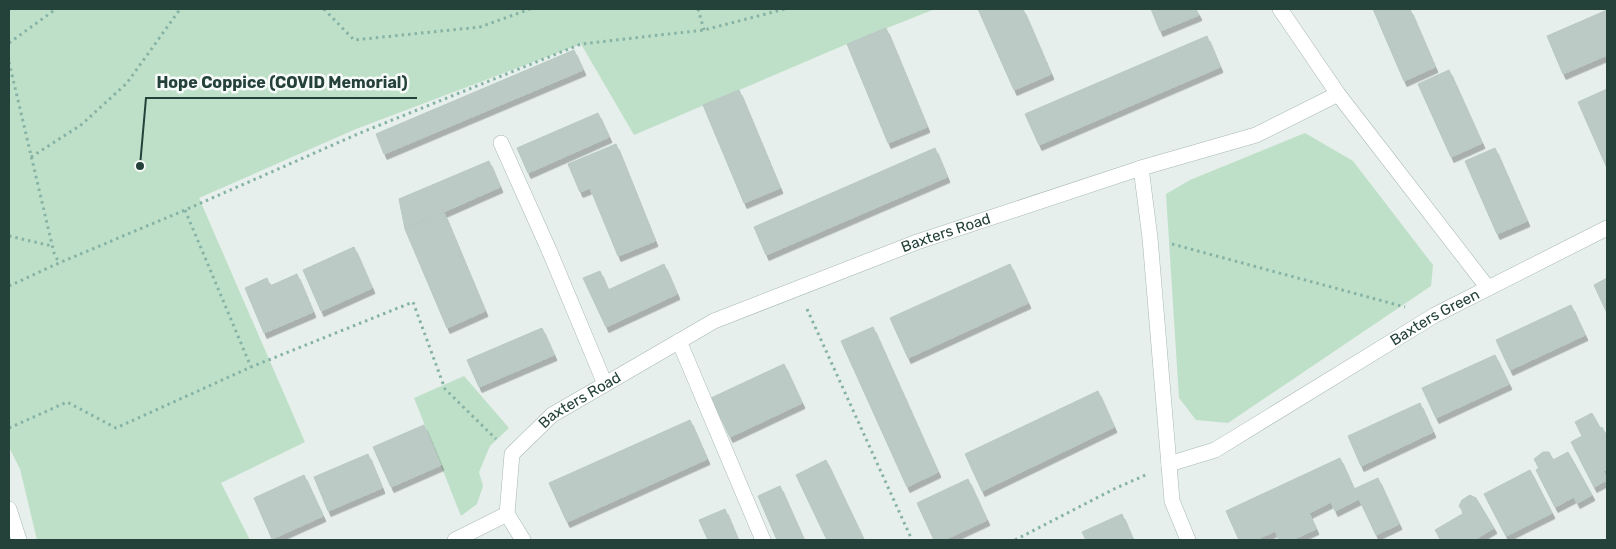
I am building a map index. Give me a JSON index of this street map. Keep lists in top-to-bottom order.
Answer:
{
  "streets": {
    "street": ["Baxters Road", "Baxters Green"]
  },
  "places": ["Hope Coppice (COVID Memorial)"]
}
